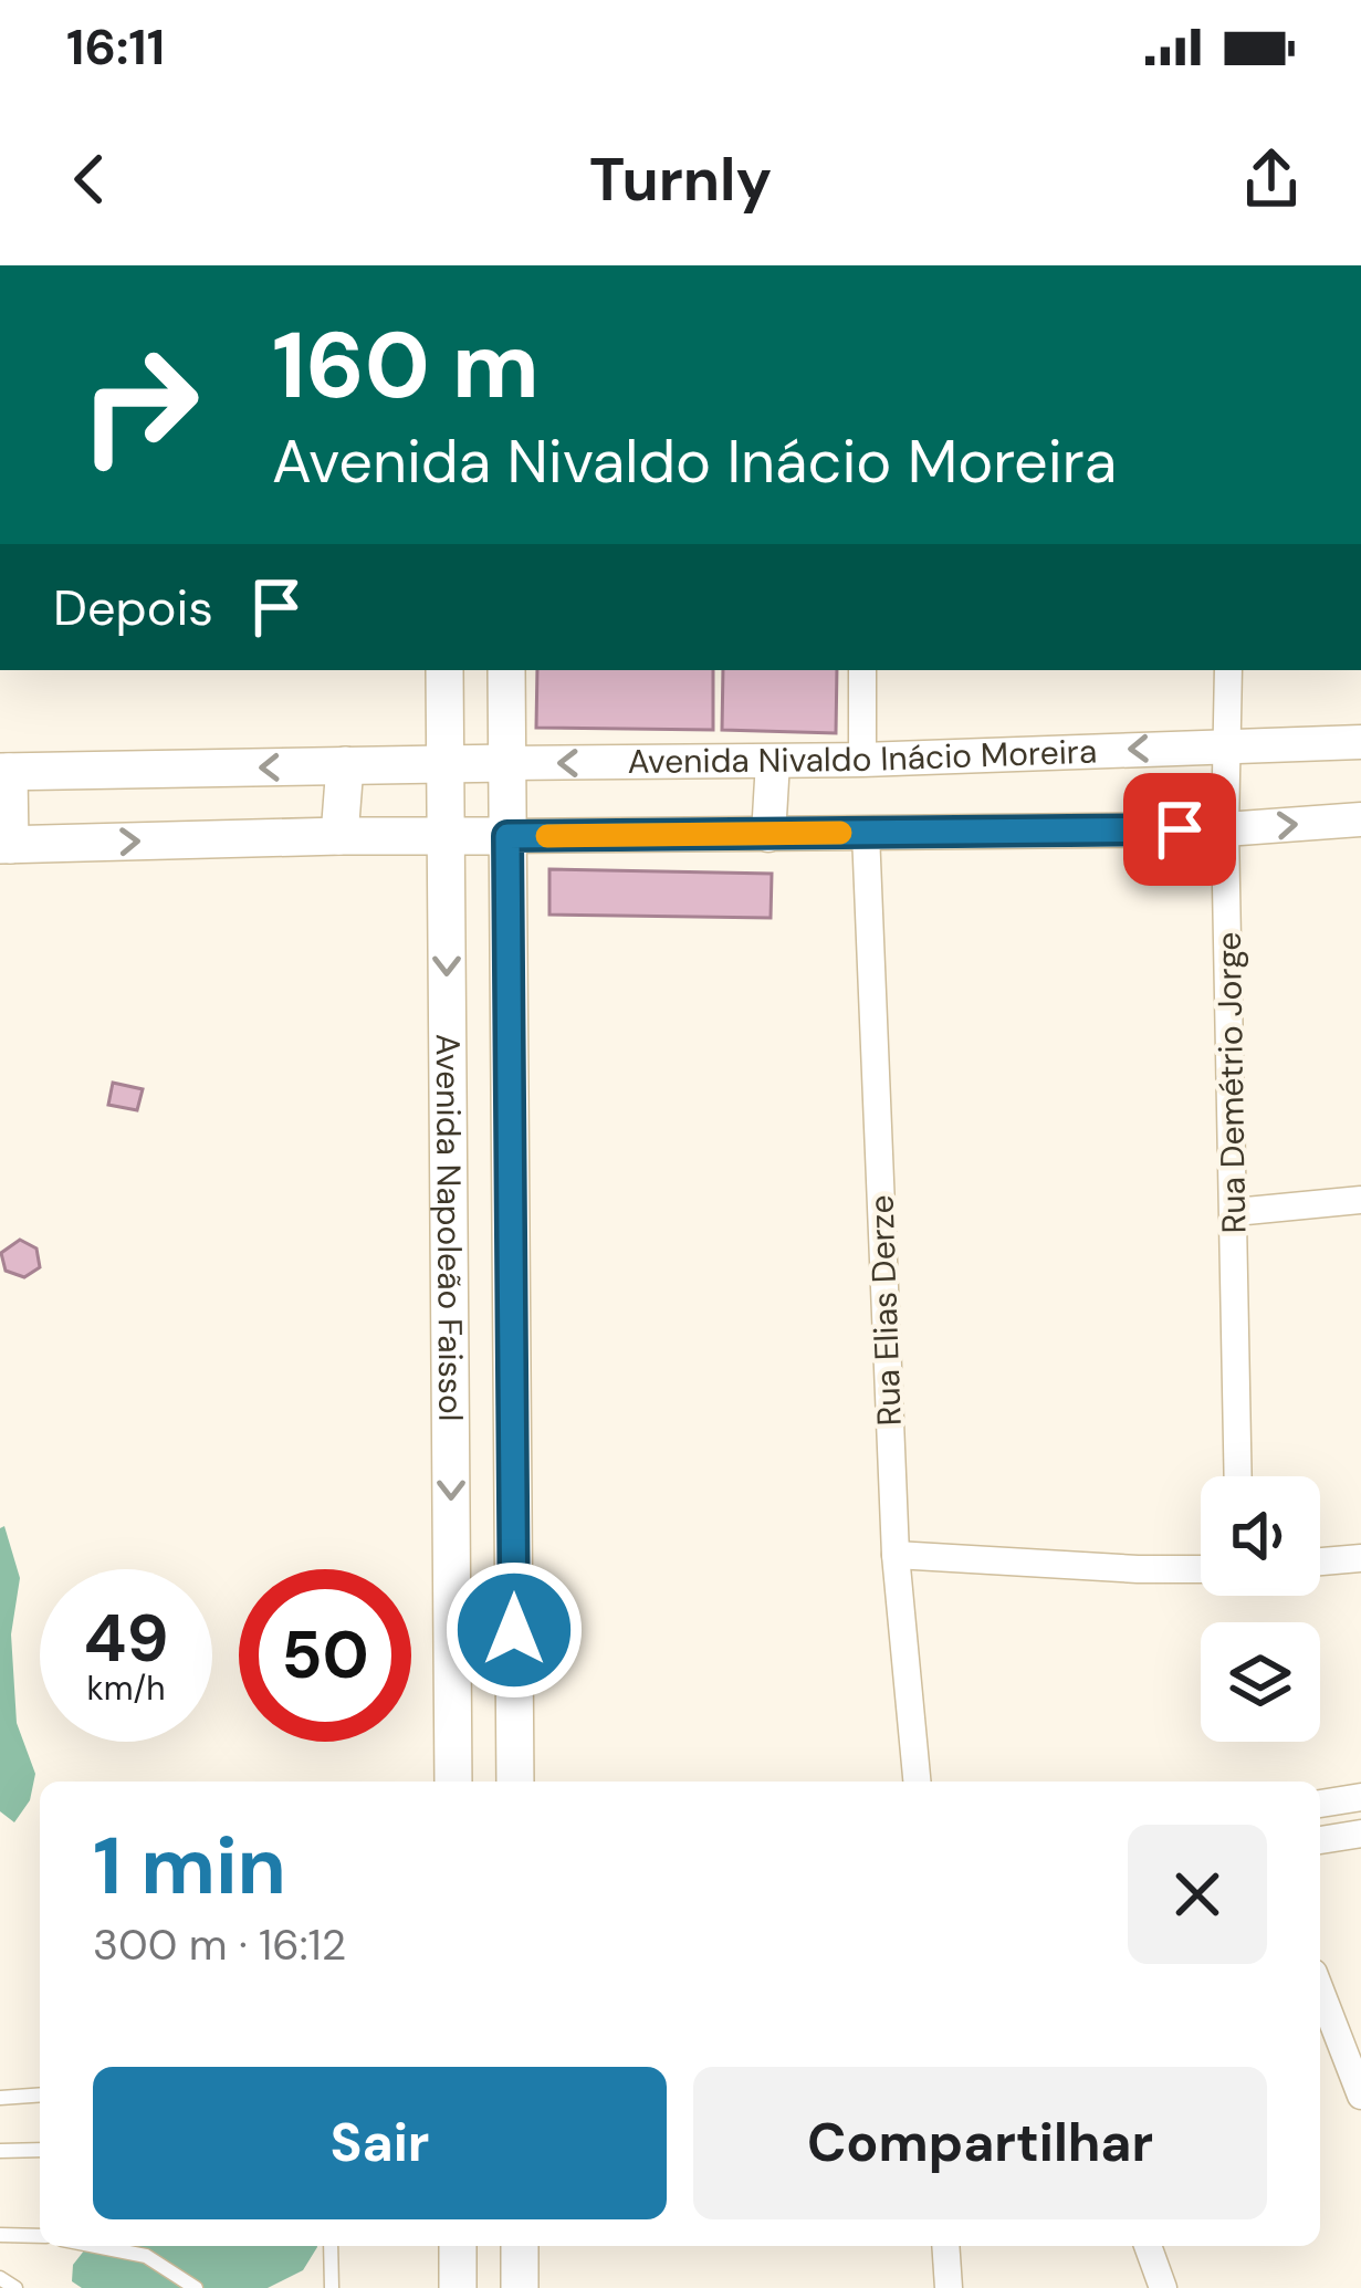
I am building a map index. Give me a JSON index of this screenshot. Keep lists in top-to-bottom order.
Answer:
{
  "streets": {
    "main road": ["Avenida Nivaldo Inácio Moreira", "Avenida Napoleão Faissol"],
    "street": ["Rua Demétrio Jorge", "Rua Elias Derze"]
  },
  "crossings": [
    ["Avenida Nivaldo Inácio Moreira", "Rua Demétrio Jorge"],
    ["Avenida Nivaldo Inácio Moreira", "Avenida Napoleão Faissol"]
  ],
  "page": {
    "status": "16:11",
    "header": "Turnly",
    "turn": ["160 m", "Avenida Nivaldo Inácio Moreira"],
    "then": "Depois",
    "speed": "49 km/h",
    "limit": "50",
    "heading": ["1 min", "300 m · 16:12"],
    "buttons": ["Sair", "Compartilhar"]
  }
}
